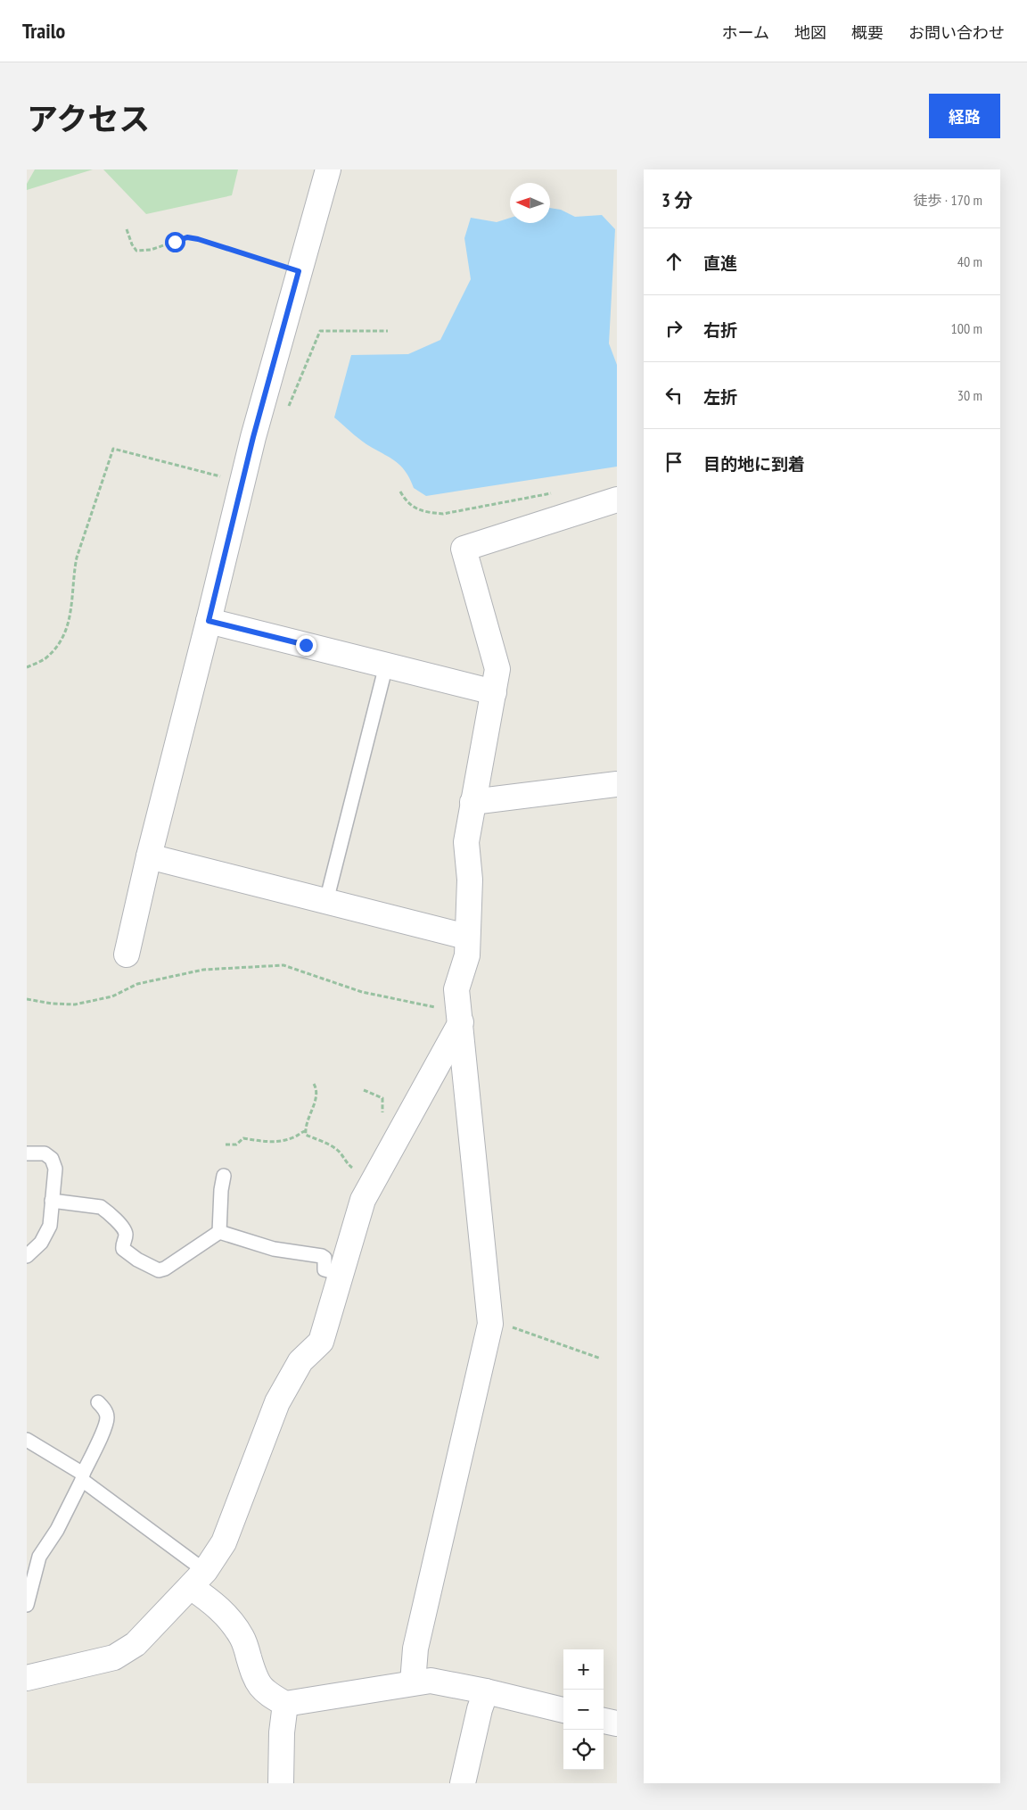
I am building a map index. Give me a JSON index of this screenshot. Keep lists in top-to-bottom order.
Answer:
{
  "north": "left",
  "page": {
    "header": "Trailo",
    "nav": [
      "ホーム",
      "地図",
      "概要",
      "お問い合わせ"
    ],
    "title": "アクセス",
    "buttons": "経路",
    "heading": ["3 分", "徒歩 · 170 m"],
    "list": [
      ["直進", "40 m"],
      ["右折", "100 m"],
      ["左折", "30 m"],
      "目的地に到着"
    ],
    "map_buttons": ["+", "−"]
  }
}
